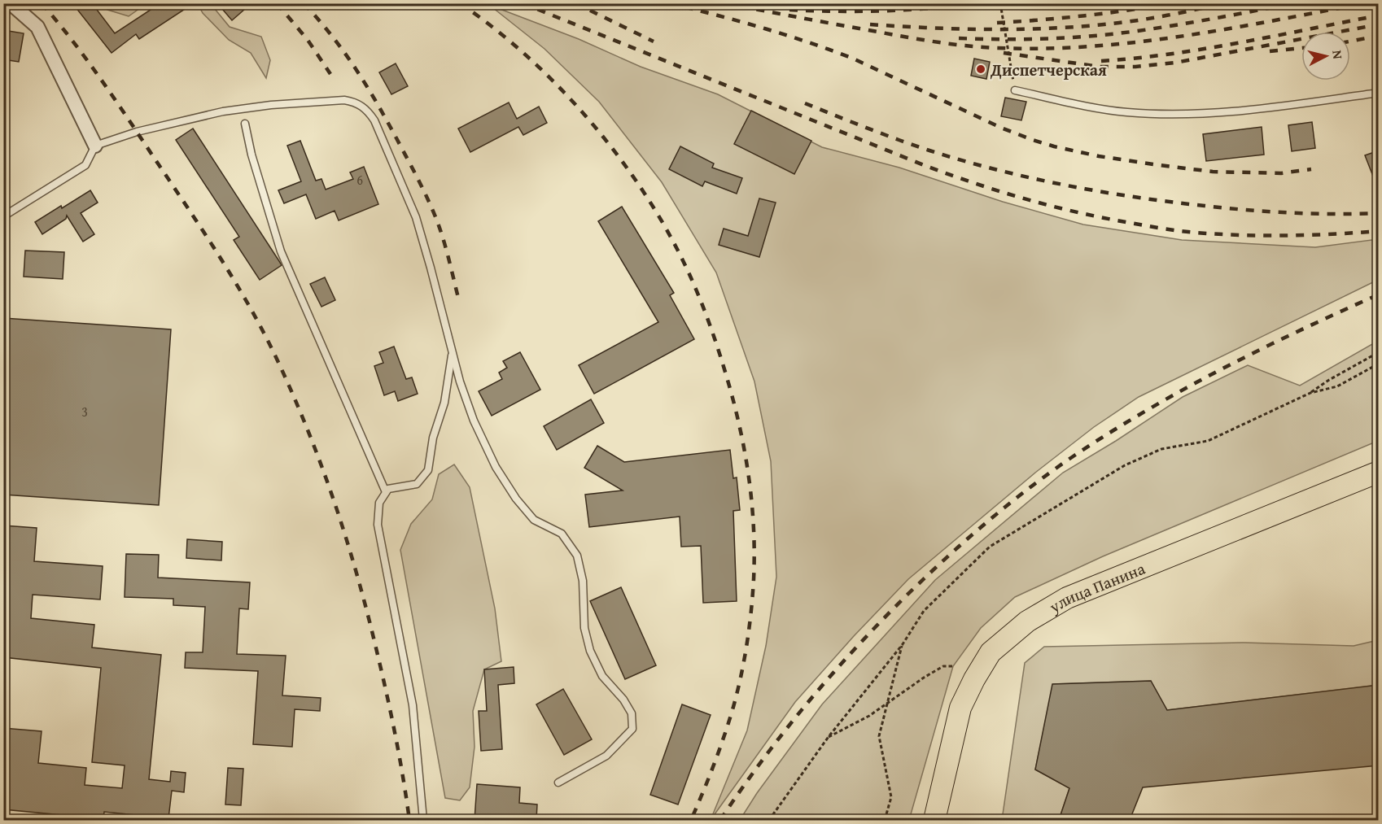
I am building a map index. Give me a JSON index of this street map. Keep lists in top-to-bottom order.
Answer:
{
  "streets": {
    "main road": ["улица Панина"]
  },
  "places": ["Диспетчерская"],
  "house_numbers": ["6", "3"],
  "north": "right"
}
